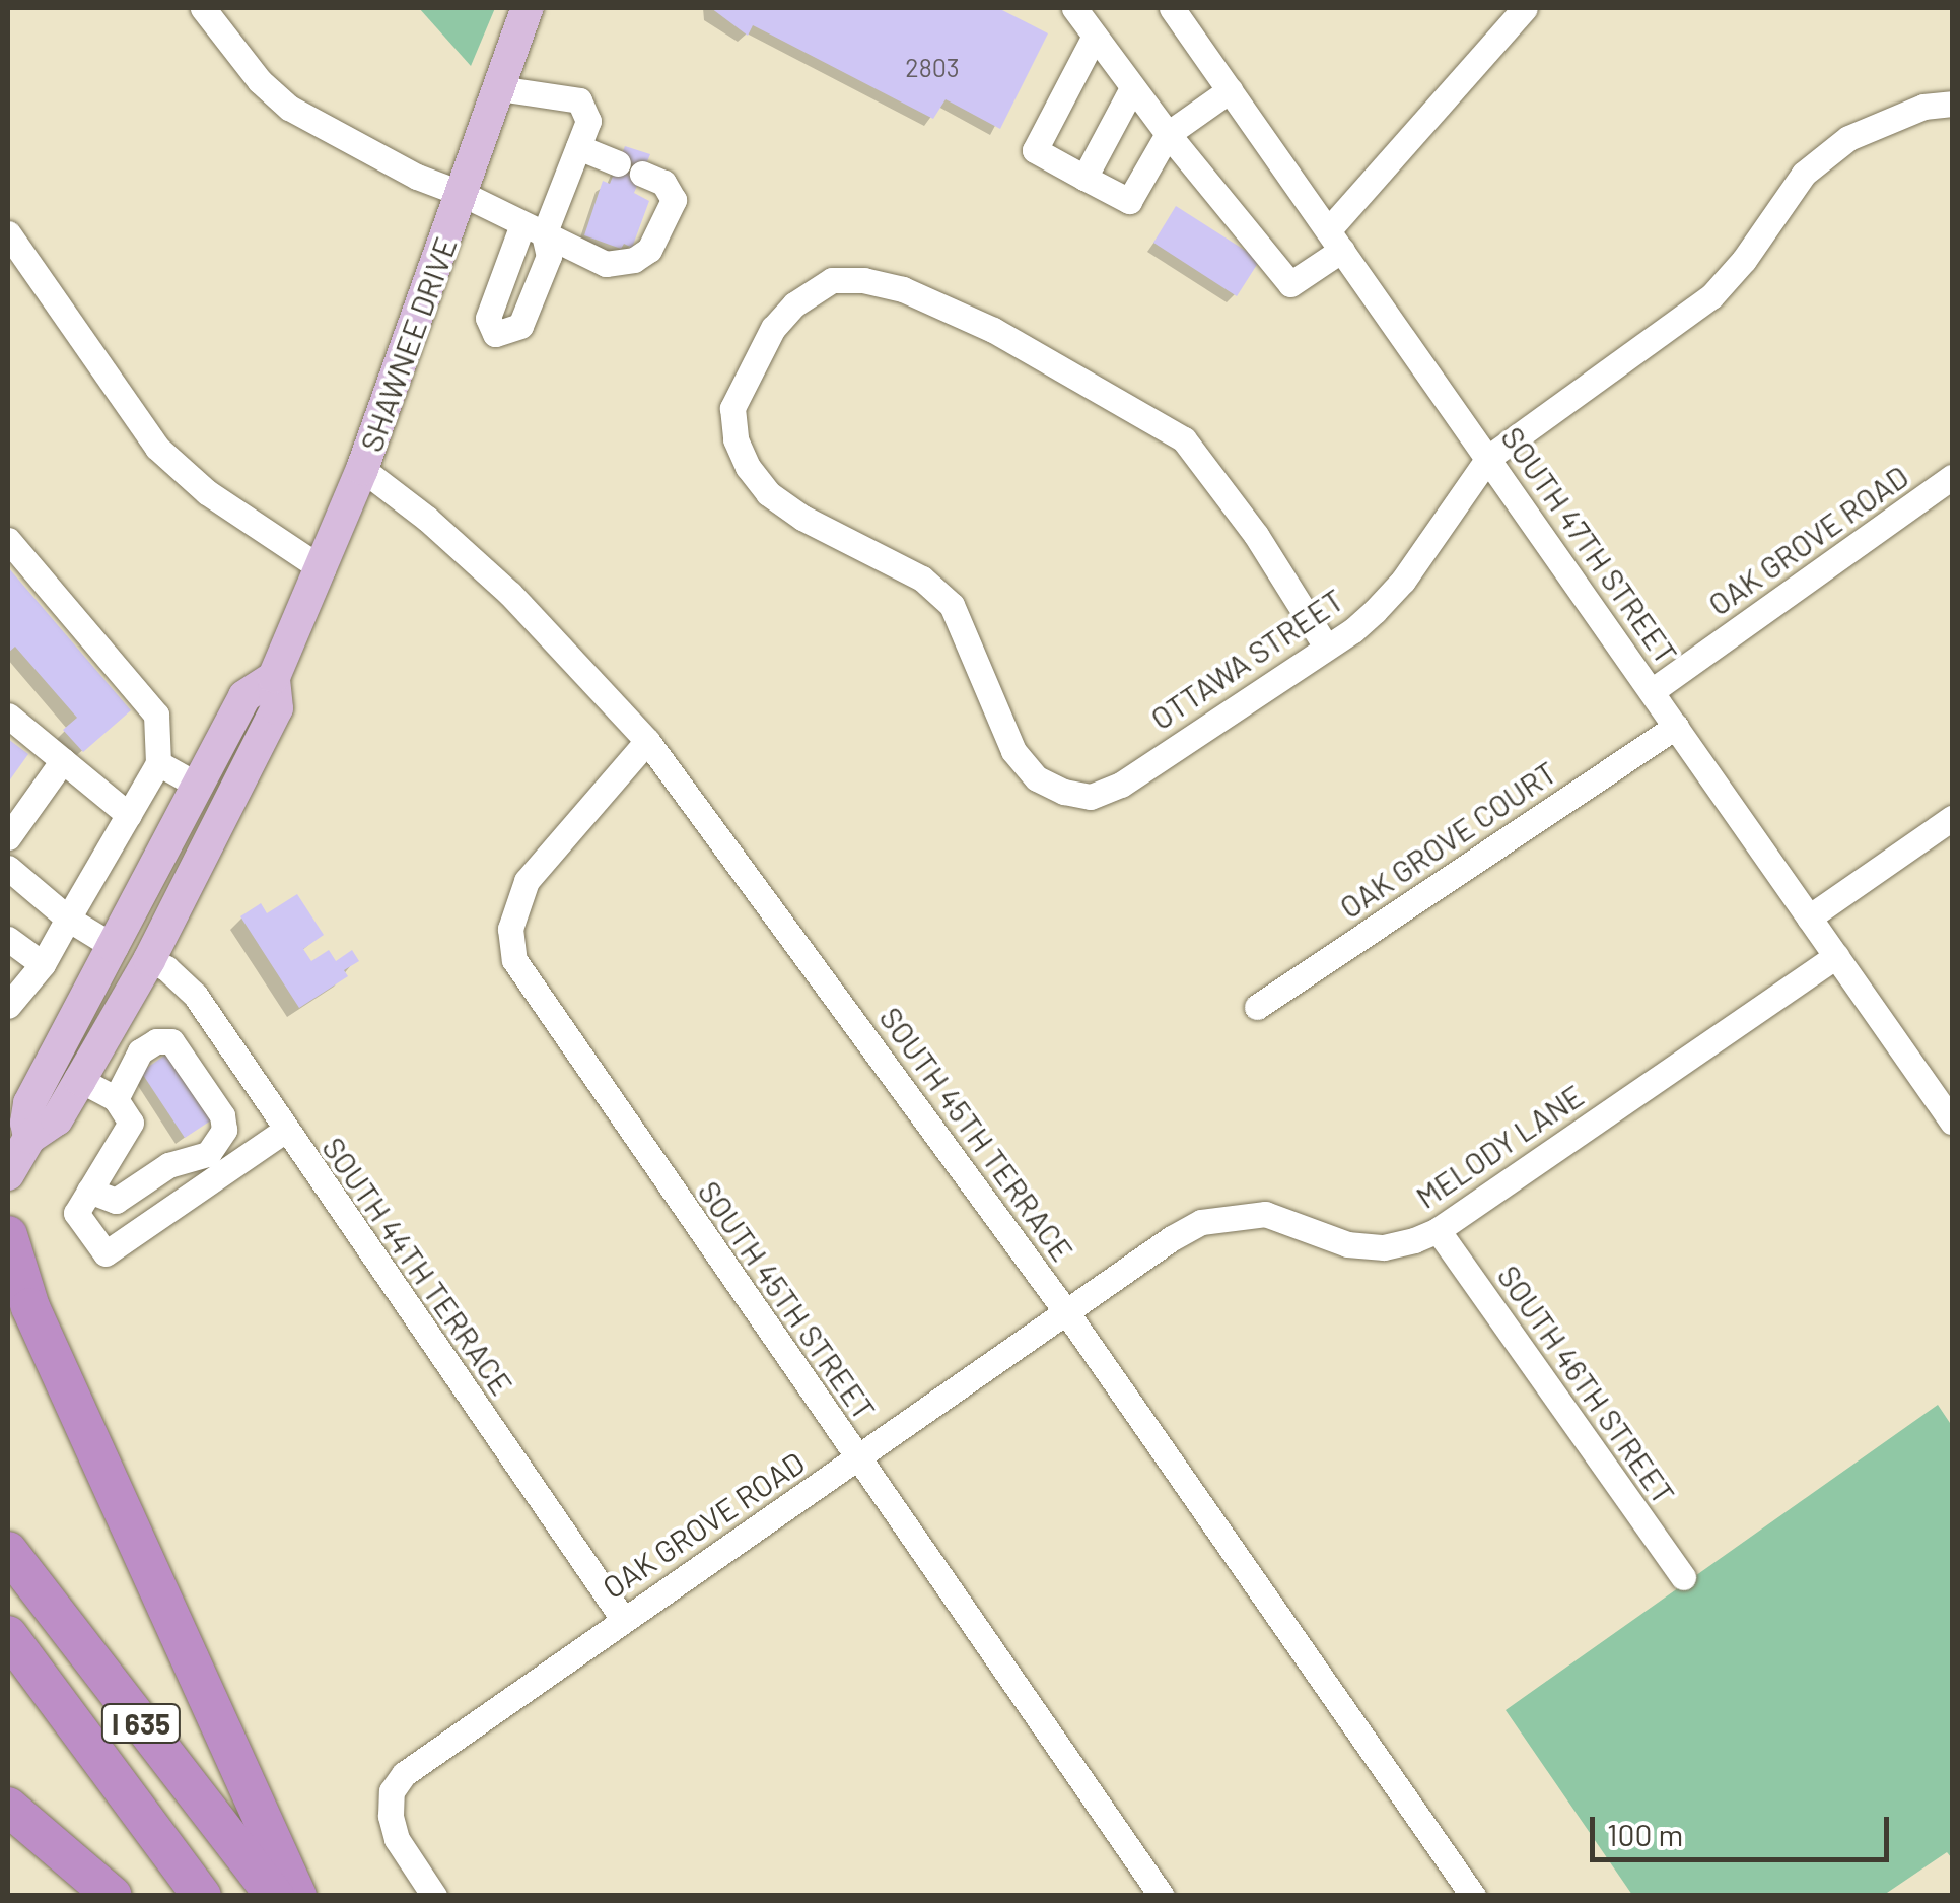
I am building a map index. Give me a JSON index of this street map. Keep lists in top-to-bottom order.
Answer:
{
  "streets": {
    "highway": ["I 635"],
    "main road": ["SHAWNEE DRIVE"],
    "street": [
      "OAK GROVE ROAD",
      "SOUTH 47TH STREET",
      "OTTAWA STREET",
      "OAK GROVE COURT",
      "SOUTH 45TH TERRACE",
      "MELODY LANE",
      "SOUTH 44TH TERRACE",
      "SOUTH 45TH STREET",
      "SOUTH 46TH STREET"
    ]
  },
  "crossings": [
    ["SHAWNEE DRIVE", "SOUTH 45TH TERRACE"],
    ["SHAWNEE DRIVE", "SOUTH 44TH TERRACE"],
    ["OAK GROVE ROAD", "SOUTH 47TH STREET"],
    ["OAK GROVE ROAD", "SOUTH 45TH TERRACE"],
    ["OAK GROVE ROAD", "MELODY LANE"],
    ["OAK GROVE ROAD", "SOUTH 44TH TERRACE"],
    ["OAK GROVE ROAD", "SOUTH 45TH STREET"],
    ["SOUTH 47TH STREET", "OTTAWA STREET"],
    ["SOUTH 47TH STREET", "OAK GROVE COURT"],
    ["SOUTH 47TH STREET", "MELODY LANE"],
    ["SOUTH 45TH TERRACE", "MELODY LANE"],
    ["SOUTH 45TH TERRACE", "SOUTH 45TH STREET"],
    ["MELODY LANE", "SOUTH 46TH STREET"]
  ],
  "house_numbers": ["2803"],
  "scale_bar": "100 m"
}
